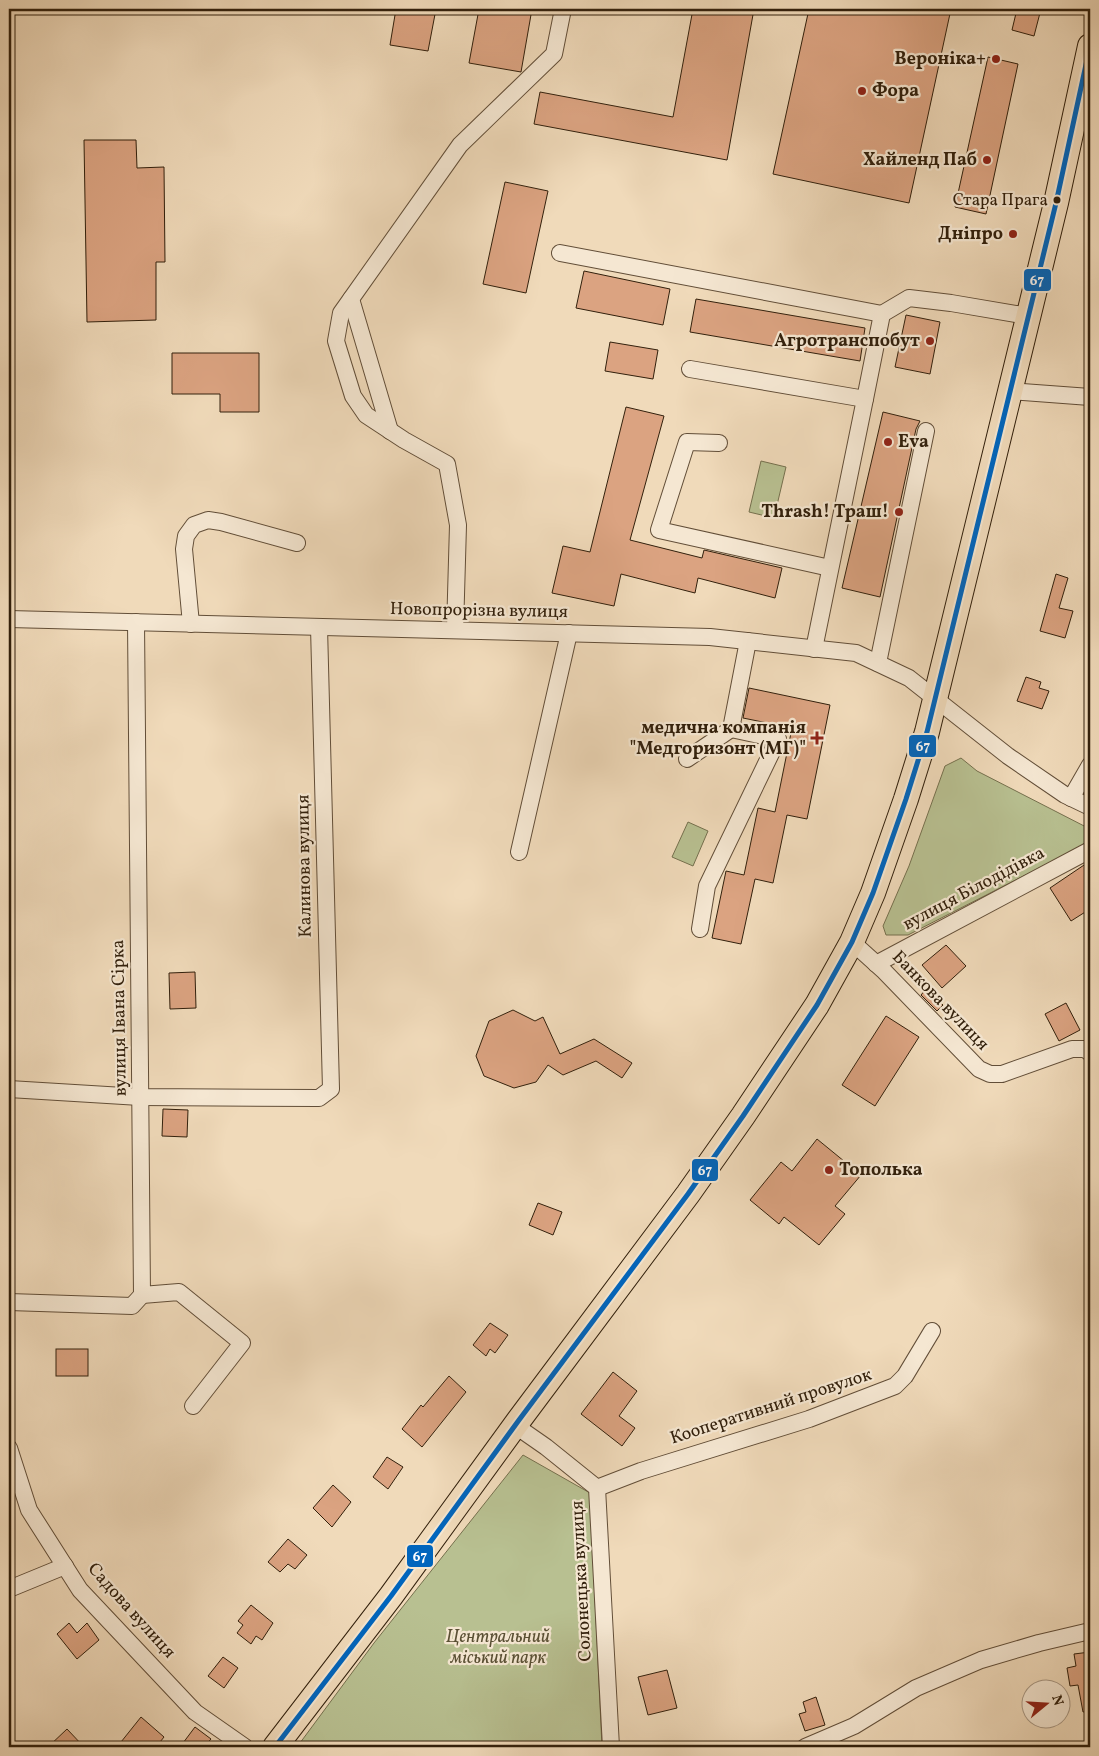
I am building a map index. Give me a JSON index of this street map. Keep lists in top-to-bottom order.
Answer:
{
  "streets": {
    "street": [
      "Новопрорізна вулиця",
      "Калинова вулиця",
      "вулиця Білодідівка",
      "Банкова вулиця",
      "вулиця Івана Сірка",
      "Кооперативний провулок",
      "Солонецька вулиця",
      "Садова вулиця"
    ]
  },
  "crossings": [
    ["Новопрорізна вулиця", "Калинова вулиця"],
    ["Новопрорізна вулиця", "вулиця Івана Сірка"],
    ["Калинова вулиця", "вулиця Івана Сірка"],
    ["вулиця Білодідівка", "Банкова вулиця"],
    ["Кооперативний провулок", "Солонецька вулиця"]
  ],
  "parks": ["Центральний міський парк"],
  "places": {
    "other": [
      "Вероніка+",
      "Фора",
      "Хайленд Паб",
      "Стара Прага",
      "Дніпро",
      "Агротранспобут",
      "Eva",
      "Thrash! Траш!",
      "Тополька"
    ],
    "health": ["медична компанія \"Медгоризонт (МГ)\""]
  },
  "lines": ["transit line 67"],
  "north": "right"
}
